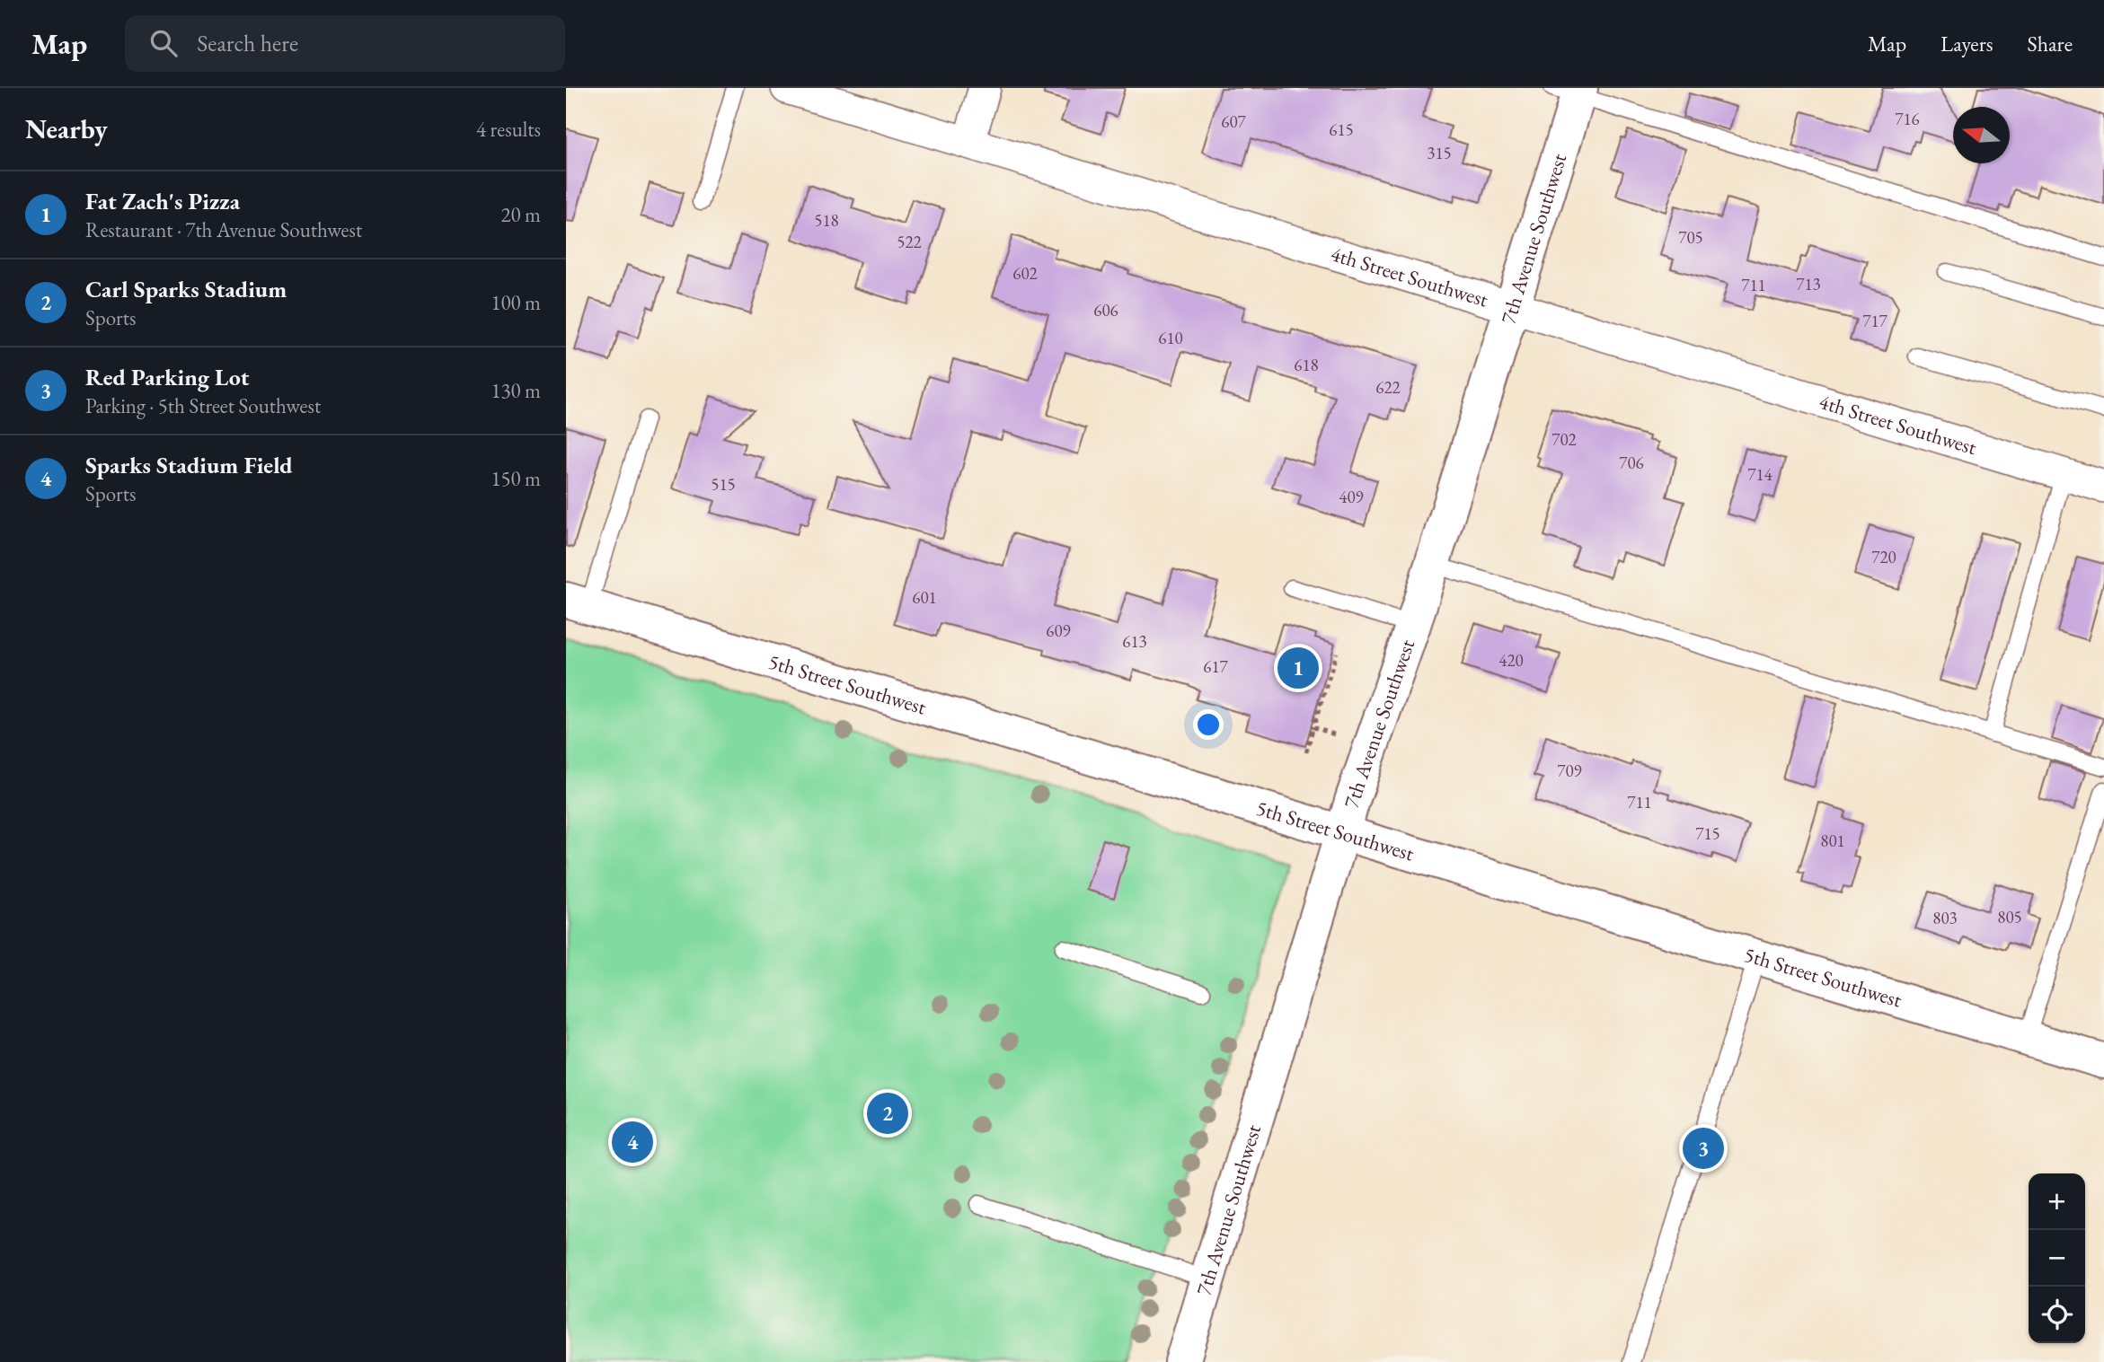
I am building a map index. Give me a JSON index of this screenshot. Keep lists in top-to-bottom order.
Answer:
{
  "streets": {
    "main road": ["7th Avenue Southwest", "5th Street Southwest"],
    "street": ["4th Street Southwest"]
  },
  "crossings": [
    ["7th Avenue Southwest", "4th Street Southwest"],
    ["7th Avenue Southwest", "5th Street Southwest"]
  ],
  "house_numbers": [
    "716",
    "607",
    "615",
    "315",
    "518",
    "705",
    "522",
    "602",
    "713",
    "711",
    "606",
    "717",
    "610",
    "618",
    "622",
    "702",
    "706",
    "714",
    "515",
    "409",
    "720",
    "601",
    "609",
    "613",
    "420",
    "617",
    "709",
    "711",
    "715",
    "801",
    "805",
    "803"
  ],
  "north": "left",
  "page": {
    "header": "Map",
    "search": "Search here",
    "nav": ["Map", "Layers", "Share"],
    "heading": ["Nearby", "4 results"],
    "list": [
      {
        "mark": "1",
        "name": "Fat Zach's Pizza",
        "note": "Restaurant · 7th Avenue Southwest",
        "value": "20 m"
      },
      {
        "mark": "2",
        "name": "Carl Sparks Stadium",
        "note": "Sports",
        "value": "100 m"
      },
      {
        "mark": "3",
        "name": "Red Parking Lot",
        "note": "Parking · 5th Street Southwest",
        "value": "130 m"
      },
      {
        "mark": "4",
        "name": "Sparks Stadium Field",
        "note": "Sports",
        "value": "150 m"
      }
    ],
    "pins": [
      "1",
      "2",
      "4",
      "3"
    ],
    "map_buttons": ["+", "−"]
  }
}
